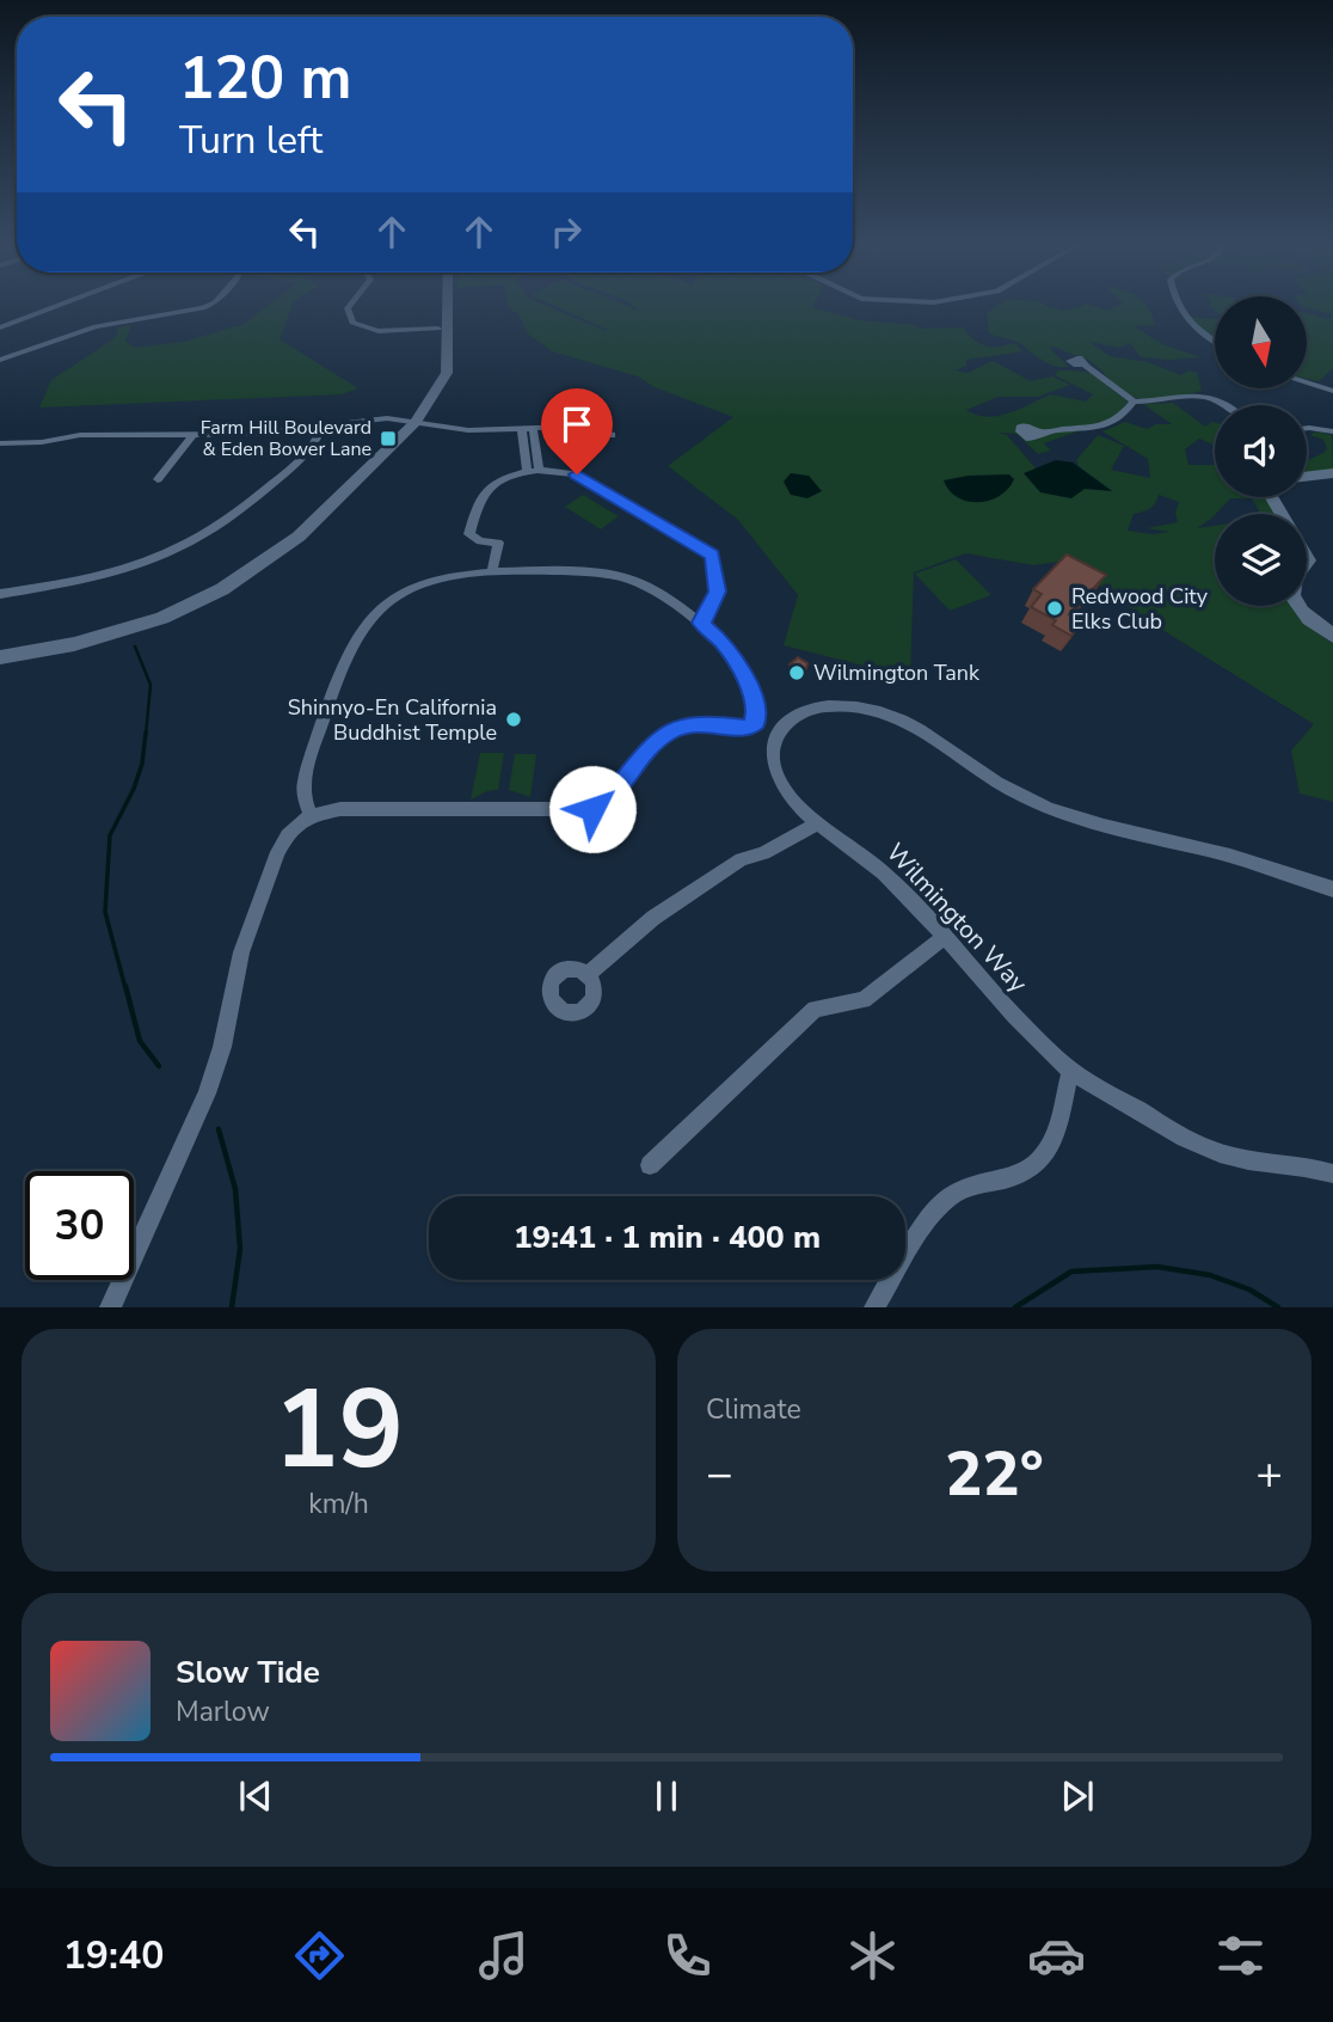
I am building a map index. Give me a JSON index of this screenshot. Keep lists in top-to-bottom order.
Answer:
{
  "streets": {
    "street": ["Wilmington Way"]
  },
  "places": {
    "transit": ["Farm Hill Boulevard & Eden Bower Lane"],
    "other": ["Redwood City Elks Club", "Wilmington Tank", "Shinnyo-En California Buddhist Temple"]
  },
  "north": "bottom",
  "page": {
    "turn": ["120 m", "Turn left"],
    "limit": "30",
    "trip": "19:41 · 1 min · 400 m",
    "tile": [
      ["19", "km/h"],
      "Climate"
    ],
    "heat": ["−", "22°", "+"],
    "song": ["Slow Tide", "Marlow"],
    "tabs": "19:40"
  }
}
